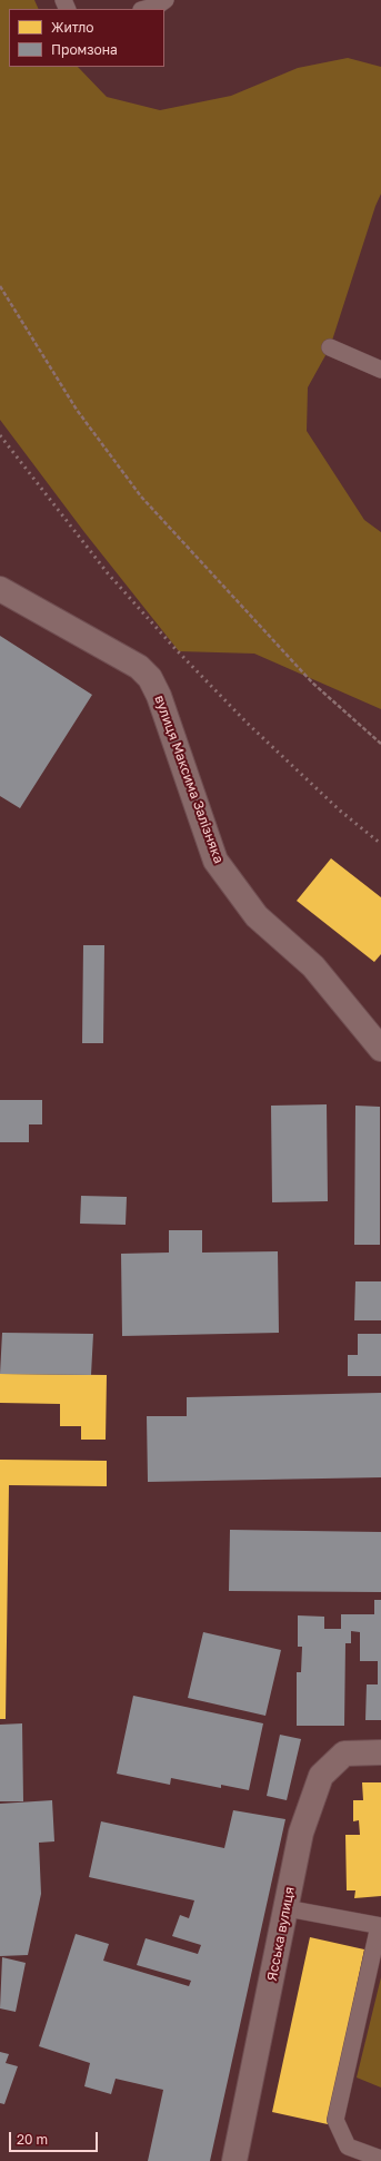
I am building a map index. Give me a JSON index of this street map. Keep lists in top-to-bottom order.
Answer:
{
  "streets": {
    "street": ["вулиця Максима Залізняка", "Ясська вулиця"]
  },
  "legend": ["Житло", "Промзона"],
  "scale_bar": "20 m"
}
